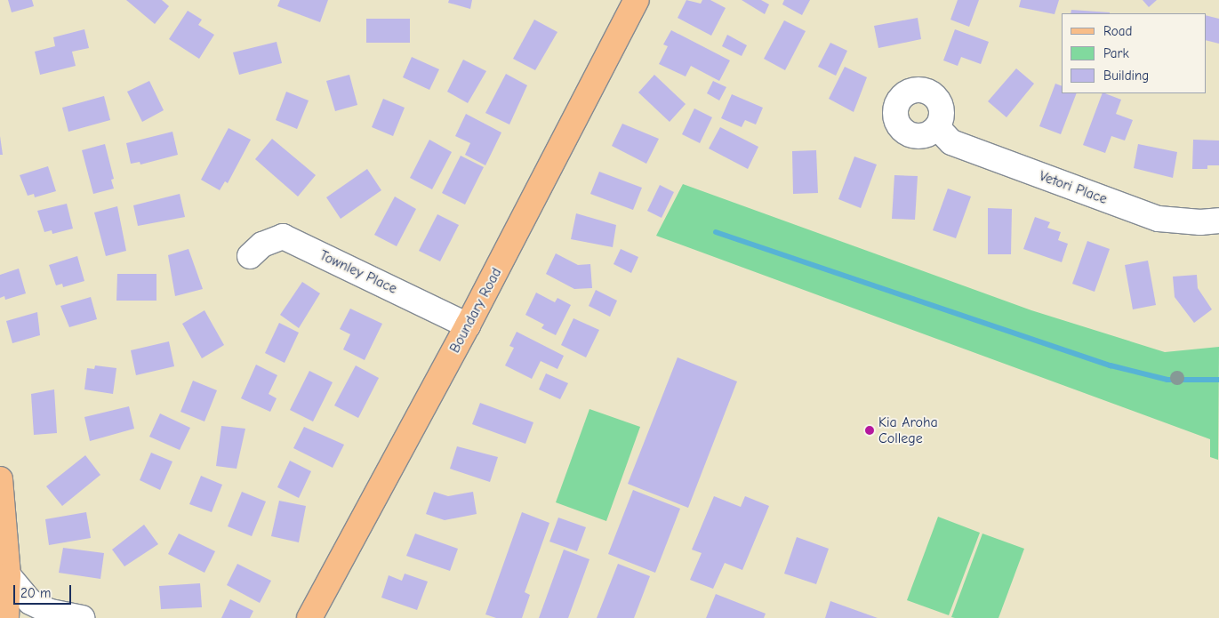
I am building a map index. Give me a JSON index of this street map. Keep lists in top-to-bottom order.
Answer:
{
  "streets": {
    "main road": ["Boundary Road"],
    "street": ["Vetori Place", "Townley Place"]
  },
  "crossings": [
    ["Townley Place", "Boundary Road"]
  ],
  "places": ["Kia Aroha College"],
  "legend": ["Road", "Park", "Building"],
  "scale_bar": "20 m"
}
